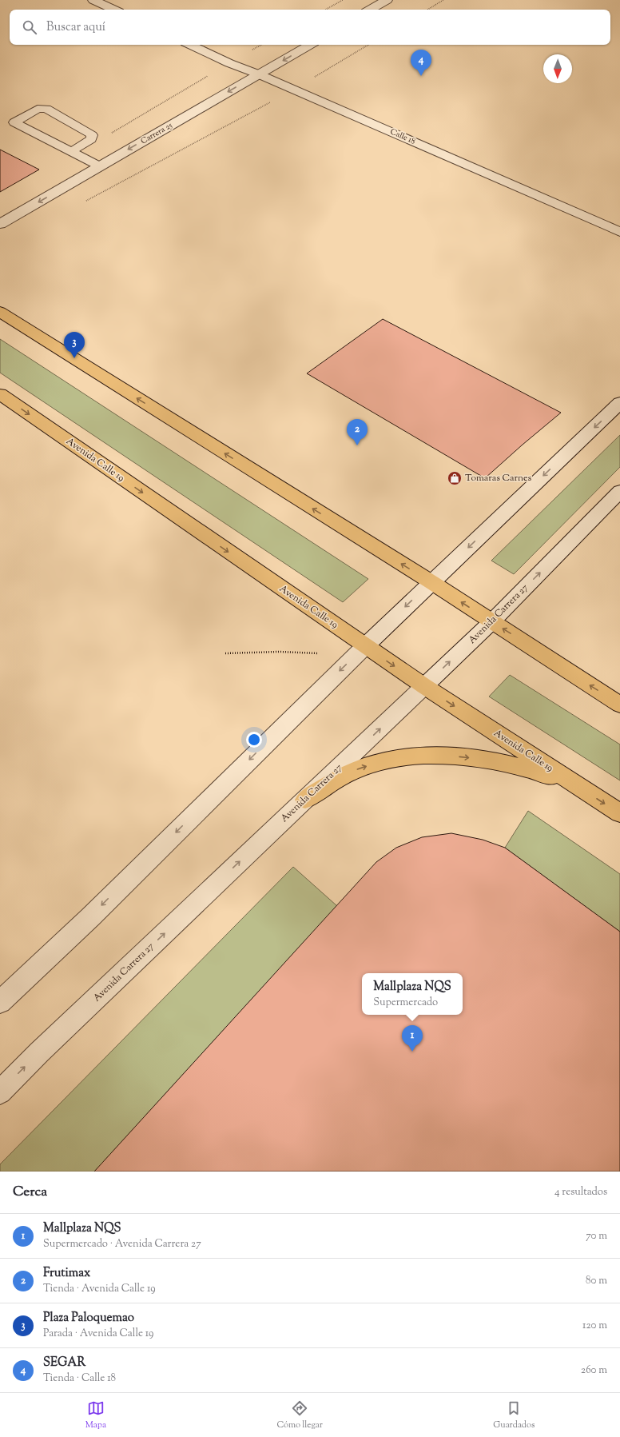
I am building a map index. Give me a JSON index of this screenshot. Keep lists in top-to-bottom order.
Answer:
{
  "streets": {
    "main road": ["Avenida Calle 19"],
    "street": ["Carrera 25", "Calle 18", "Avenida Carrera 27"]
  },
  "crossings": [
    ["Carrera 25", "Calle 18"],
    ["Avenida Calle 19", "Avenida Carrera 27"]
  ],
  "one_way": ["Carrera 25"],
  "places": {
    "shop": ["Tomaras Carnes"]
  },
  "north": "bottom",
  "page": {
    "search": "Buscar aquí",
    "pins": [
      "4",
      "3",
      "2",
      "1"
    ],
    "popup": ["Mallplaza NQS", "Supermercado"],
    "heading": ["Cerca", "4 resultados"],
    "list": [
      {
        "mark": "1",
        "name": "Mallplaza NQS",
        "note": "Supermercado · Avenida Carrera 27",
        "value": "70 m"
      },
      {
        "mark": "2",
        "name": "Frutimax",
        "note": "Tienda · Avenida Calle 19",
        "value": "80 m"
      },
      {
        "mark": "3",
        "name": "Plaza Paloquemao",
        "note": "Parada · Avenida Calle 19",
        "value": "120 m"
      },
      {
        "mark": "4",
        "name": "SEGAR",
        "note": "Tienda · Calle 18",
        "value": "260 m"
      }
    ],
    "nav": ["Mapa", "Cómo llegar", "Guardados"]
  }
}
